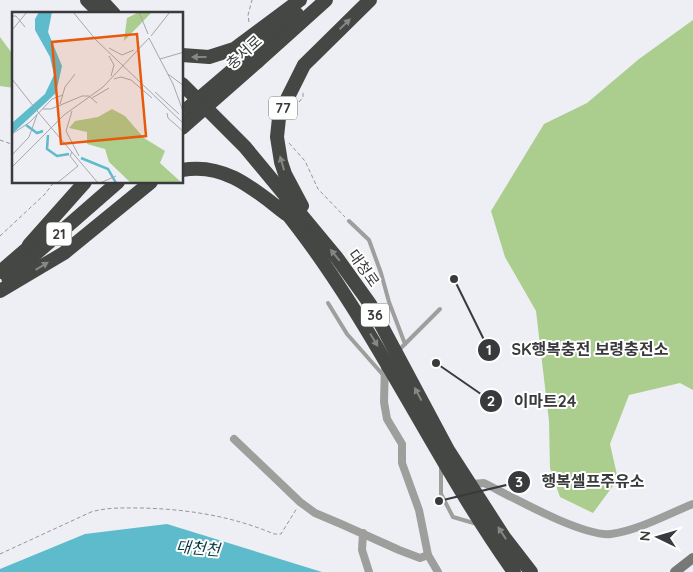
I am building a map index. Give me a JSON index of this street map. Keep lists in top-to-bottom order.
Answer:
{
  "streets": {
    "highway": [
      "충서로",
      "77",
      "21",
      "대청로",
      "36"
    ]
  },
  "crossings": [
    ["77", "대청로"]
  ],
  "water": ["대천천"],
  "places": ["SK행복충전 보령충전소", "이마트24", "행복셀프주유소"],
  "north": "left"
}
